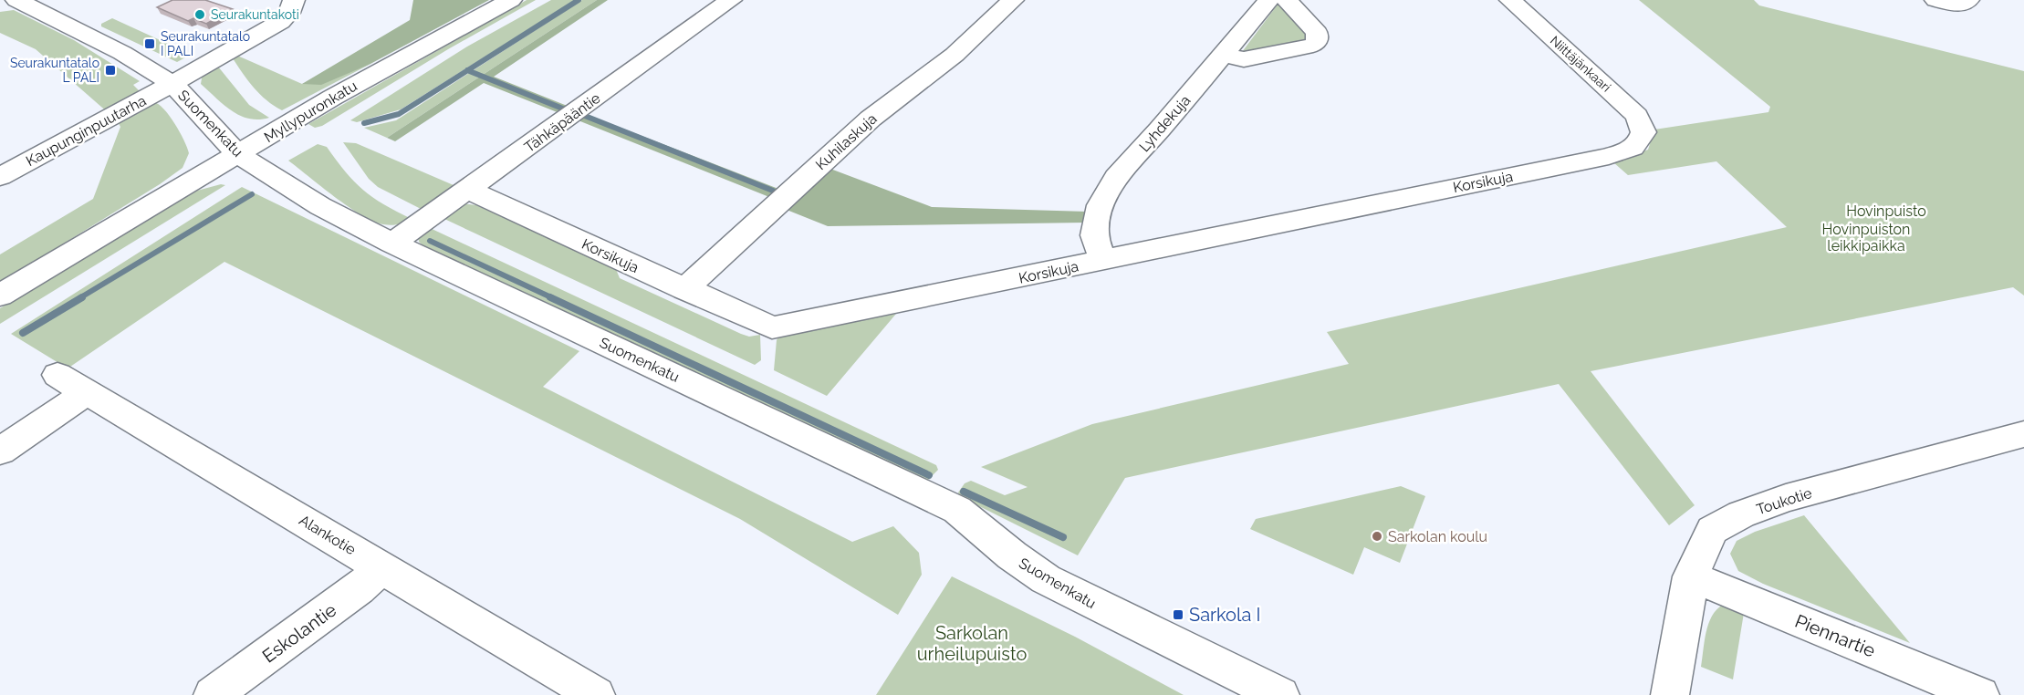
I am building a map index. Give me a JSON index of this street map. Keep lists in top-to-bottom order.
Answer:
{
  "streets": {
    "street": [
      "Niittäjänkaari",
      "Myllypuronkatu",
      "Tähkäpääntie",
      "Suomenkatu",
      "Lyhdekuja",
      "Kaupunginpuutarha",
      "Kuhilaskuja",
      "Korsikuja",
      "Toukotie",
      "Alankotie",
      "Eskolantie",
      "Piennartie"
    ]
  },
  "crossings": [
    ["Niittäjänkaari", "Korsikuja"],
    ["Myllypuronkatu", "Suomenkatu"],
    ["Tähkäpääntie", "Suomenkatu"],
    ["Tähkäpääntie", "Korsikuja"],
    ["Suomenkatu", "Kaupunginpuutarha"],
    ["Lyhdekuja", "Korsikuja"],
    ["Kuhilaskuja", "Korsikuja"],
    ["Toukotie", "Piennartie"],
    ["Alankotie", "Eskolantie"]
  ],
  "parks": ["Hovinpuisto", "Hovinpuiston leikkipaikka", "Sarkolan urheilupuisto"],
  "places": {
    "other": ["Seurakuntakoti", "Sarkolan koulu"],
    "transit": ["Seurakuntatalo I PALI", "Seurakuntatalo L PALI", "Sarkola I"]
  }
}
